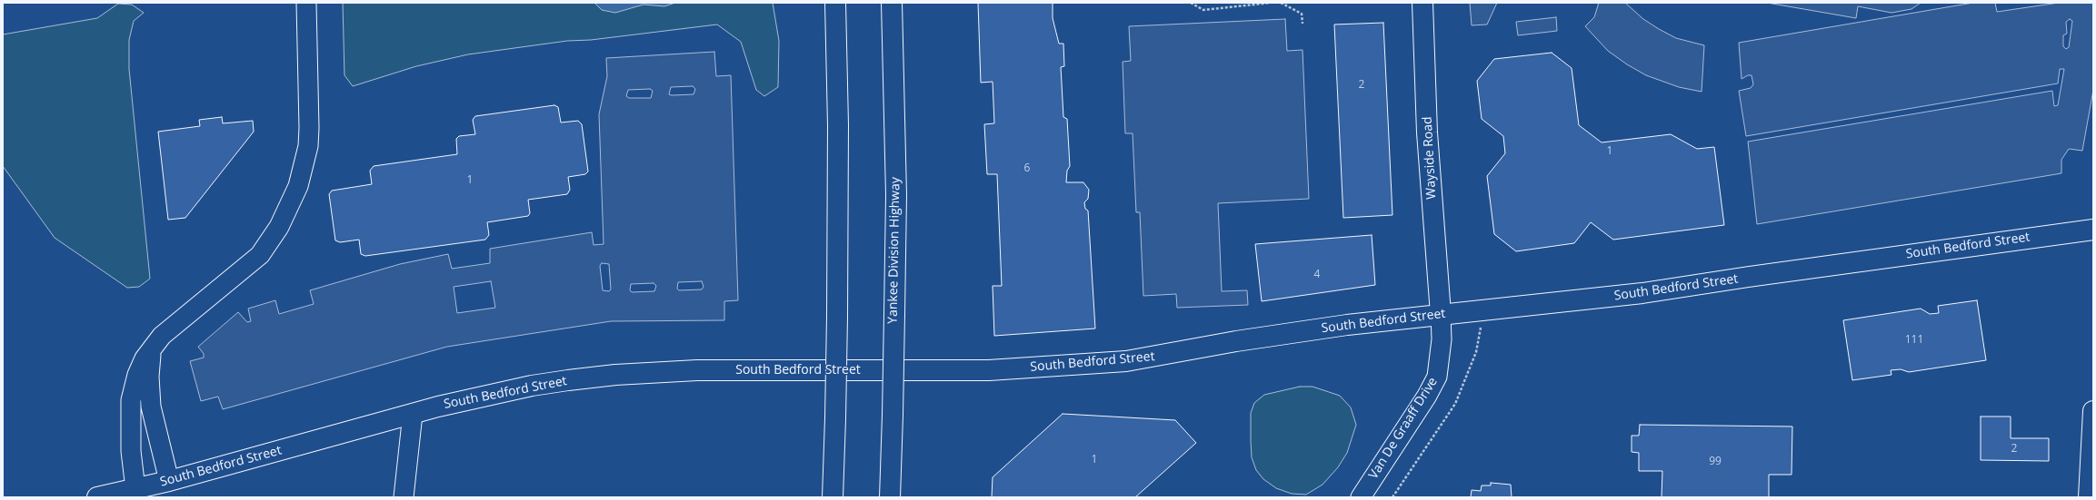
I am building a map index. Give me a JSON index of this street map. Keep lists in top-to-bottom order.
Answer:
{
  "streets": {
    "main road": ["Wayside Road", "South Bedford Street", "Yankee Division Highway"],
    "street": ["Van De Graaff Drive"]
  },
  "crossings": [
    ["Wayside Road", "South Bedford Street"],
    ["Wayside Road", "Van De Graaff Drive"],
    ["South Bedford Street", "Van De Graaff Drive"]
  ],
  "house_numbers": [
    "2",
    "1",
    "6",
    "1",
    "4",
    "111",
    "2",
    "1",
    "99"
  ]
}
